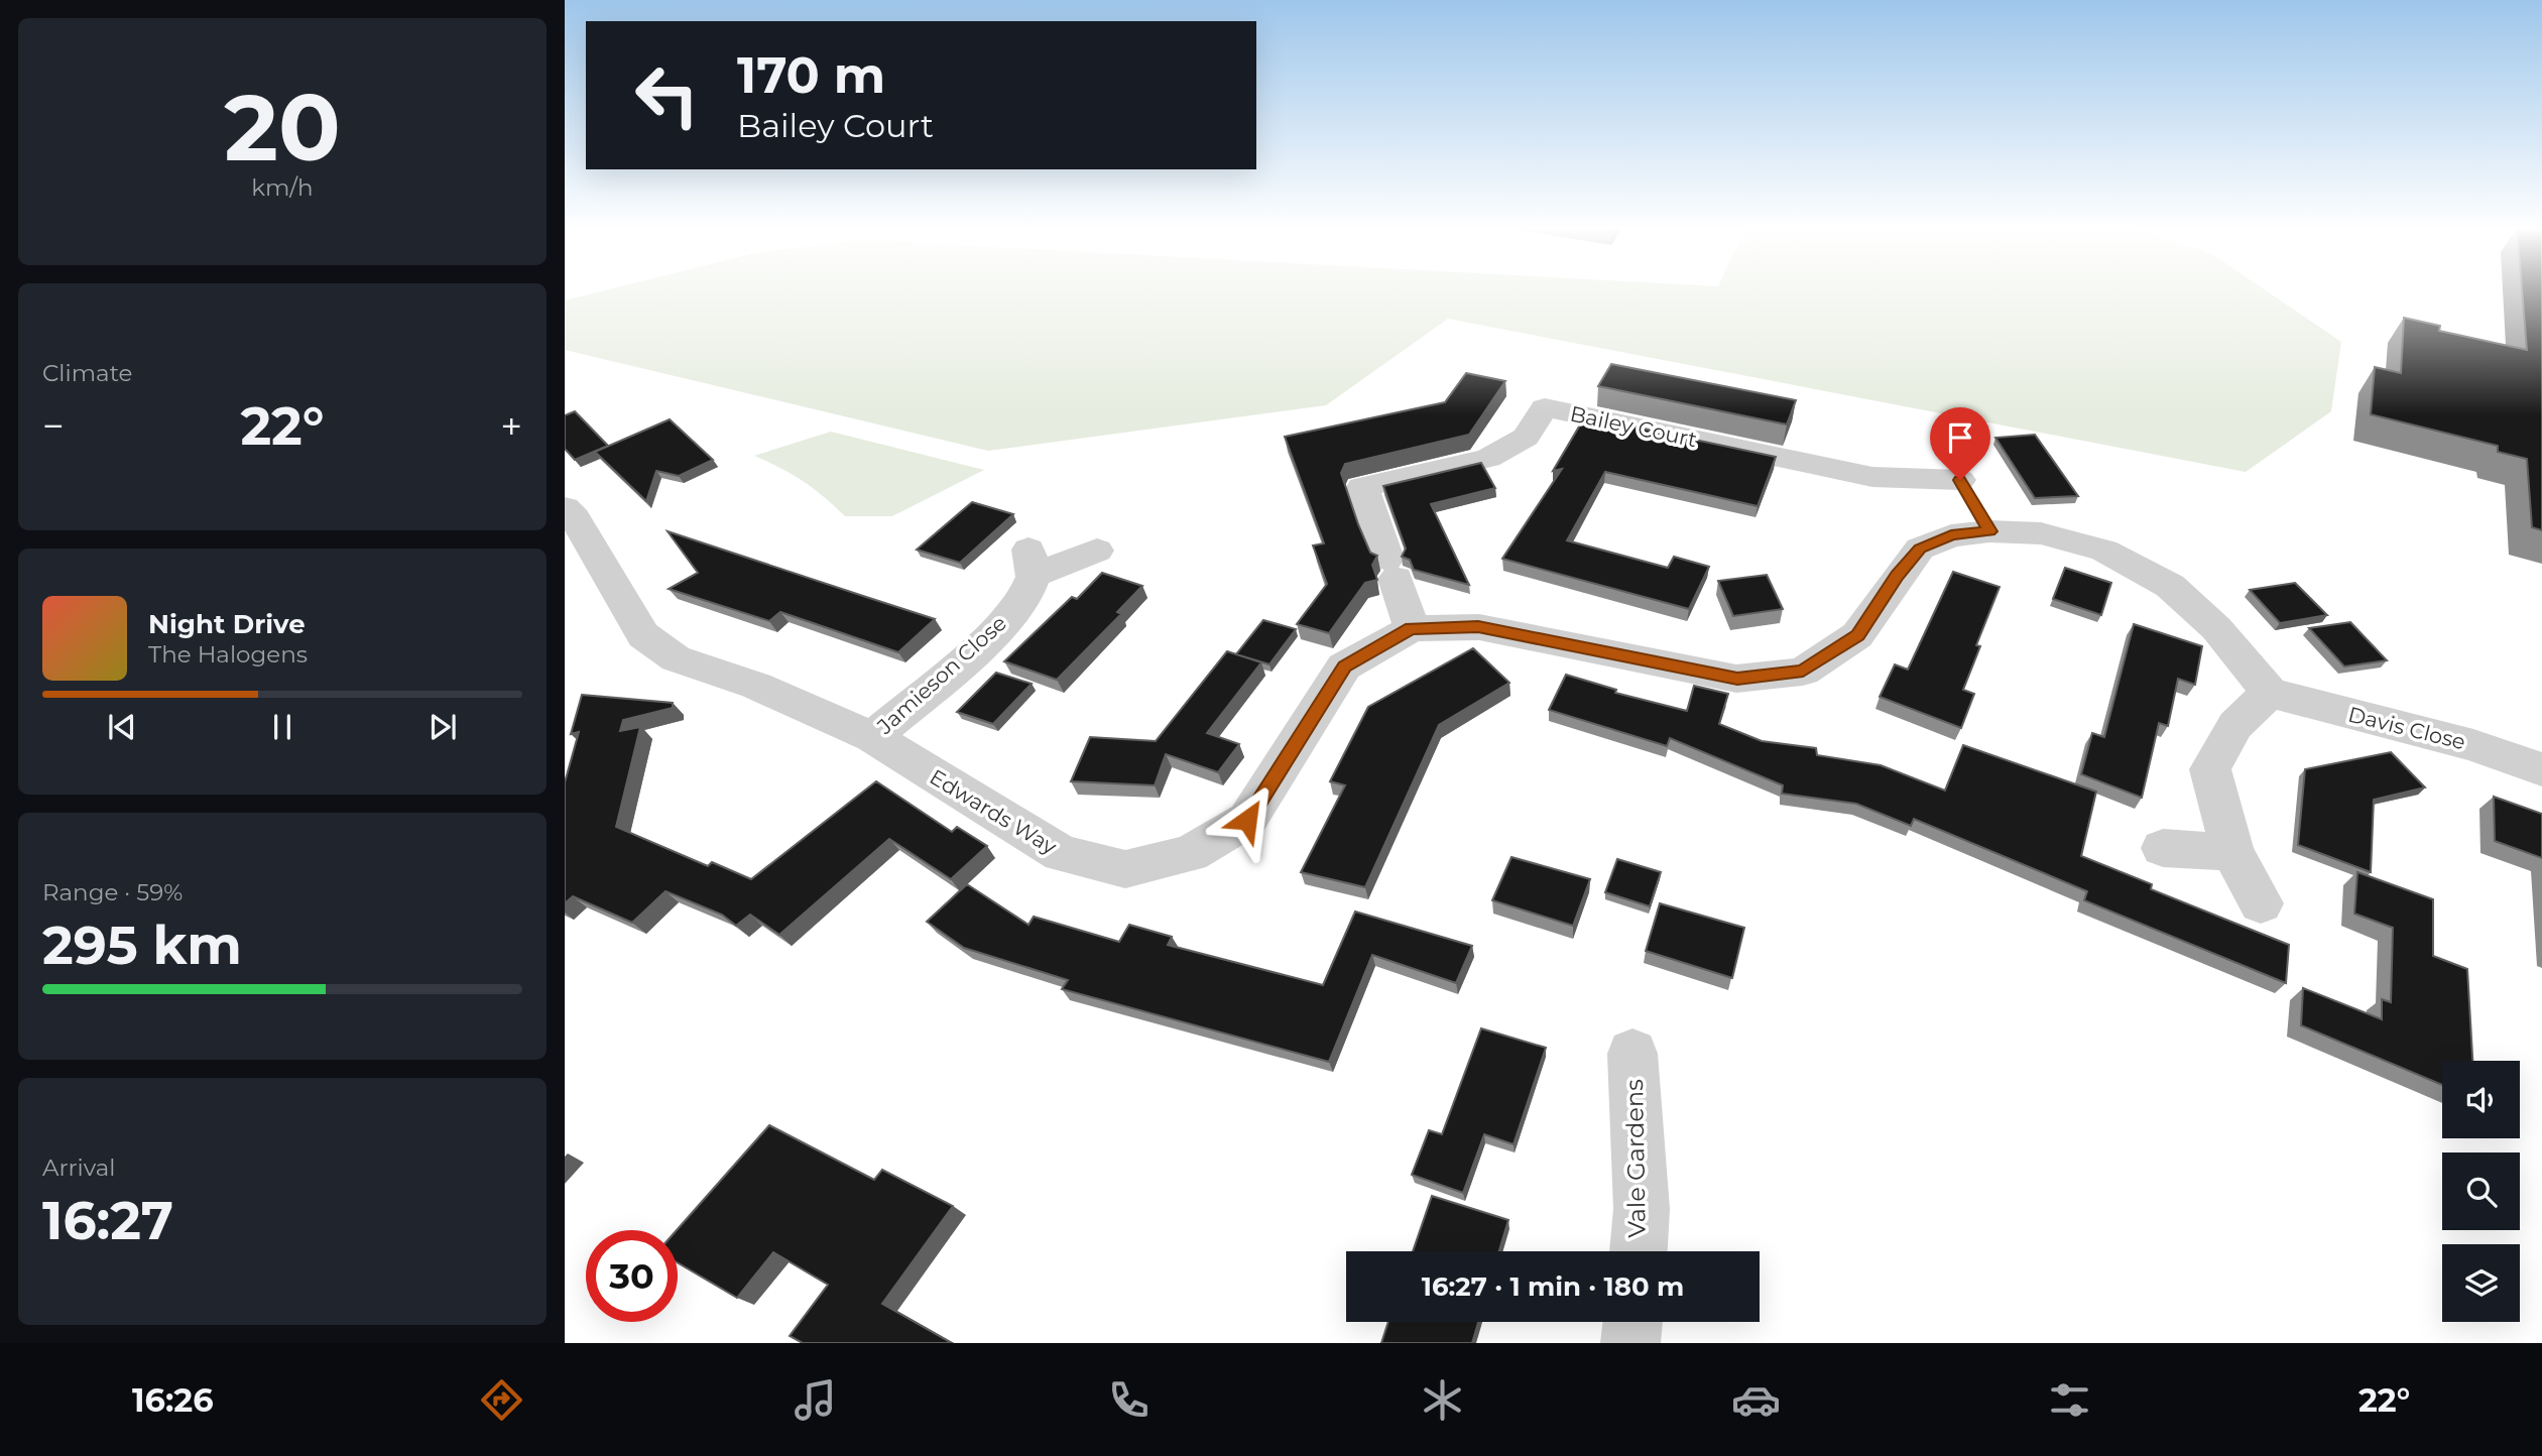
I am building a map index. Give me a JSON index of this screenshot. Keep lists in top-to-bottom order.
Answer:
{
  "streets": {
    "street": [
      "Bailey Court",
      "Jamieson Close",
      "Davis Close",
      "Edwards Way",
      "Vale Gardens"
    ]
  },
  "crossings": [
    ["Bailey Court", "Edwards Way"],
    ["Jamieson Close", "Edwards Way"],
    ["Davis Close", "Edwards Way"]
  ],
  "page": {
    "tile": [
      ["20", "km/h"],
      "Climate",
      ["Range · 59%", "295 km"],
      ["Arrival", "16:27"]
    ],
    "turn": ["170 m", "Bailey Court"],
    "heat": ["−", "22°", "+"],
    "song": ["Night Drive", "The Halogens"],
    "limit": "30",
    "trip": "16:27 · 1 min · 180 m",
    "tabs": ["16:26", "22°"]
  }
}
